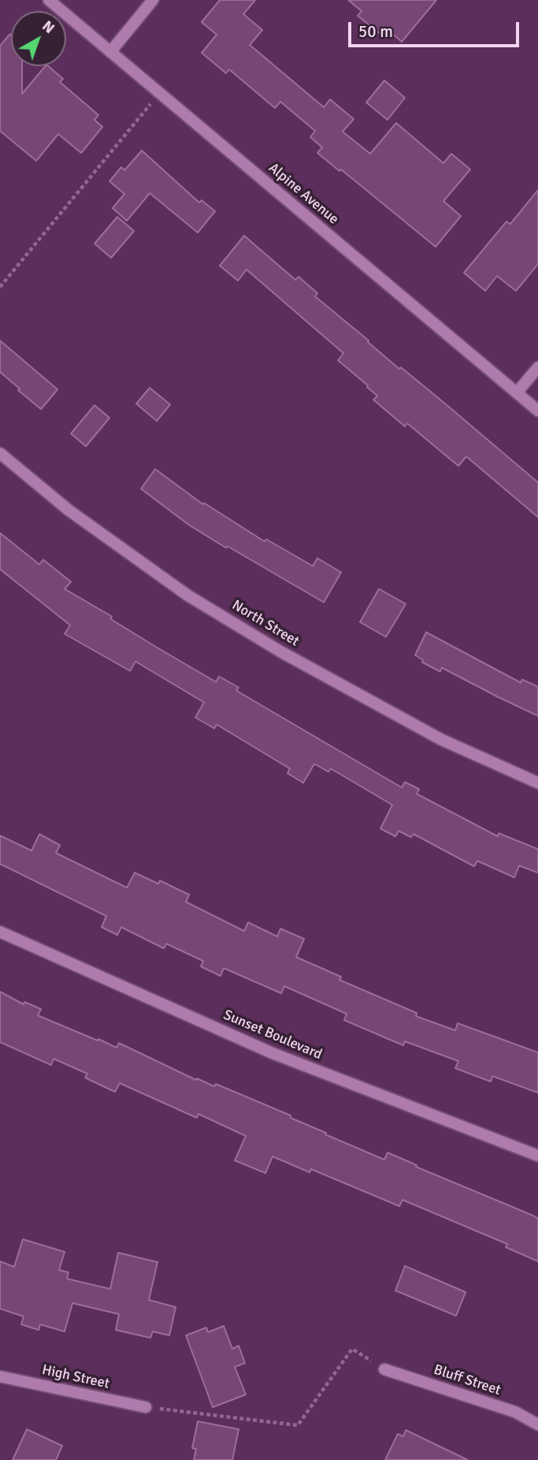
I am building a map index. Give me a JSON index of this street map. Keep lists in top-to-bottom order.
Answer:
{
  "streets": {
    "street": [
      "Alpine Avenue",
      "North Street",
      "Sunset Boulevard",
      "High Street",
      "Bluff Street"
    ]
  },
  "scale_bar": "50 m",
  "north": "top right"
}
